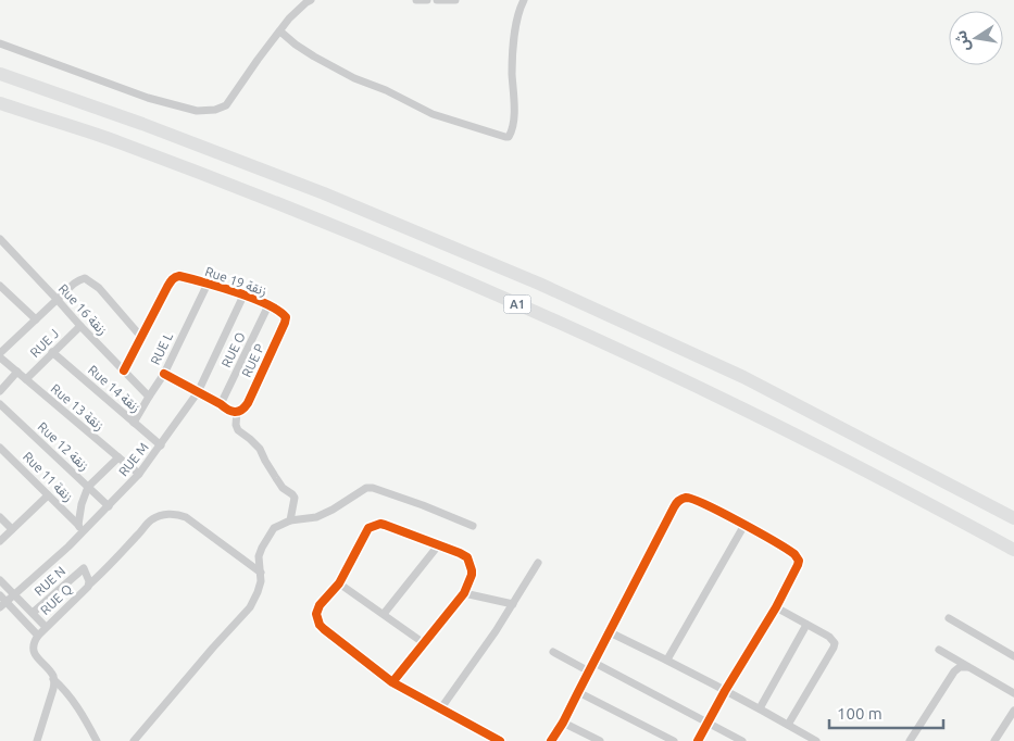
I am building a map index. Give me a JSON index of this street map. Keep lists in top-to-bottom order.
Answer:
{
  "streets": {
    "highway": ["A1"],
    "street": [
      "Rue 19 زنقة",
      "Rue 16 زنقة",
      "RUE J",
      "RUE L",
      "RUE O",
      "RUE P",
      "Rue 14 زنقة",
      "Rue 13 زنقة",
      "Rue 12 زنقة",
      "RUE M",
      "Rue 11 زنقة",
      "RUE N",
      "RUE Q"
    ]
  },
  "crossings": [
    ["Rue 19 زنقة", "RUE L"],
    ["Rue 19 زنقة", "RUE O"],
    ["Rue 19 زنقة", "RUE P"],
    ["Rue 19 زنقة", "RUE M"],
    ["Rue 16 زنقة", "RUE J"],
    ["Rue 16 زنقة", "RUE L"],
    ["RUE J", "Rue 14 زنقة"],
    ["RUE J", "Rue 13 زنقة"],
    ["RUE L", "Rue 14 زنقة"],
    ["Rue 14 زنقة", "RUE M"],
    ["Rue 13 زنقة", "RUE M"],
    ["Rue 12 زنقة", "RUE M"],
    ["RUE M", "Rue 11 زنقة"],
    ["RUE N", "RUE Q"]
  ],
  "scale_bar": "100 m",
  "north": "left"
}
